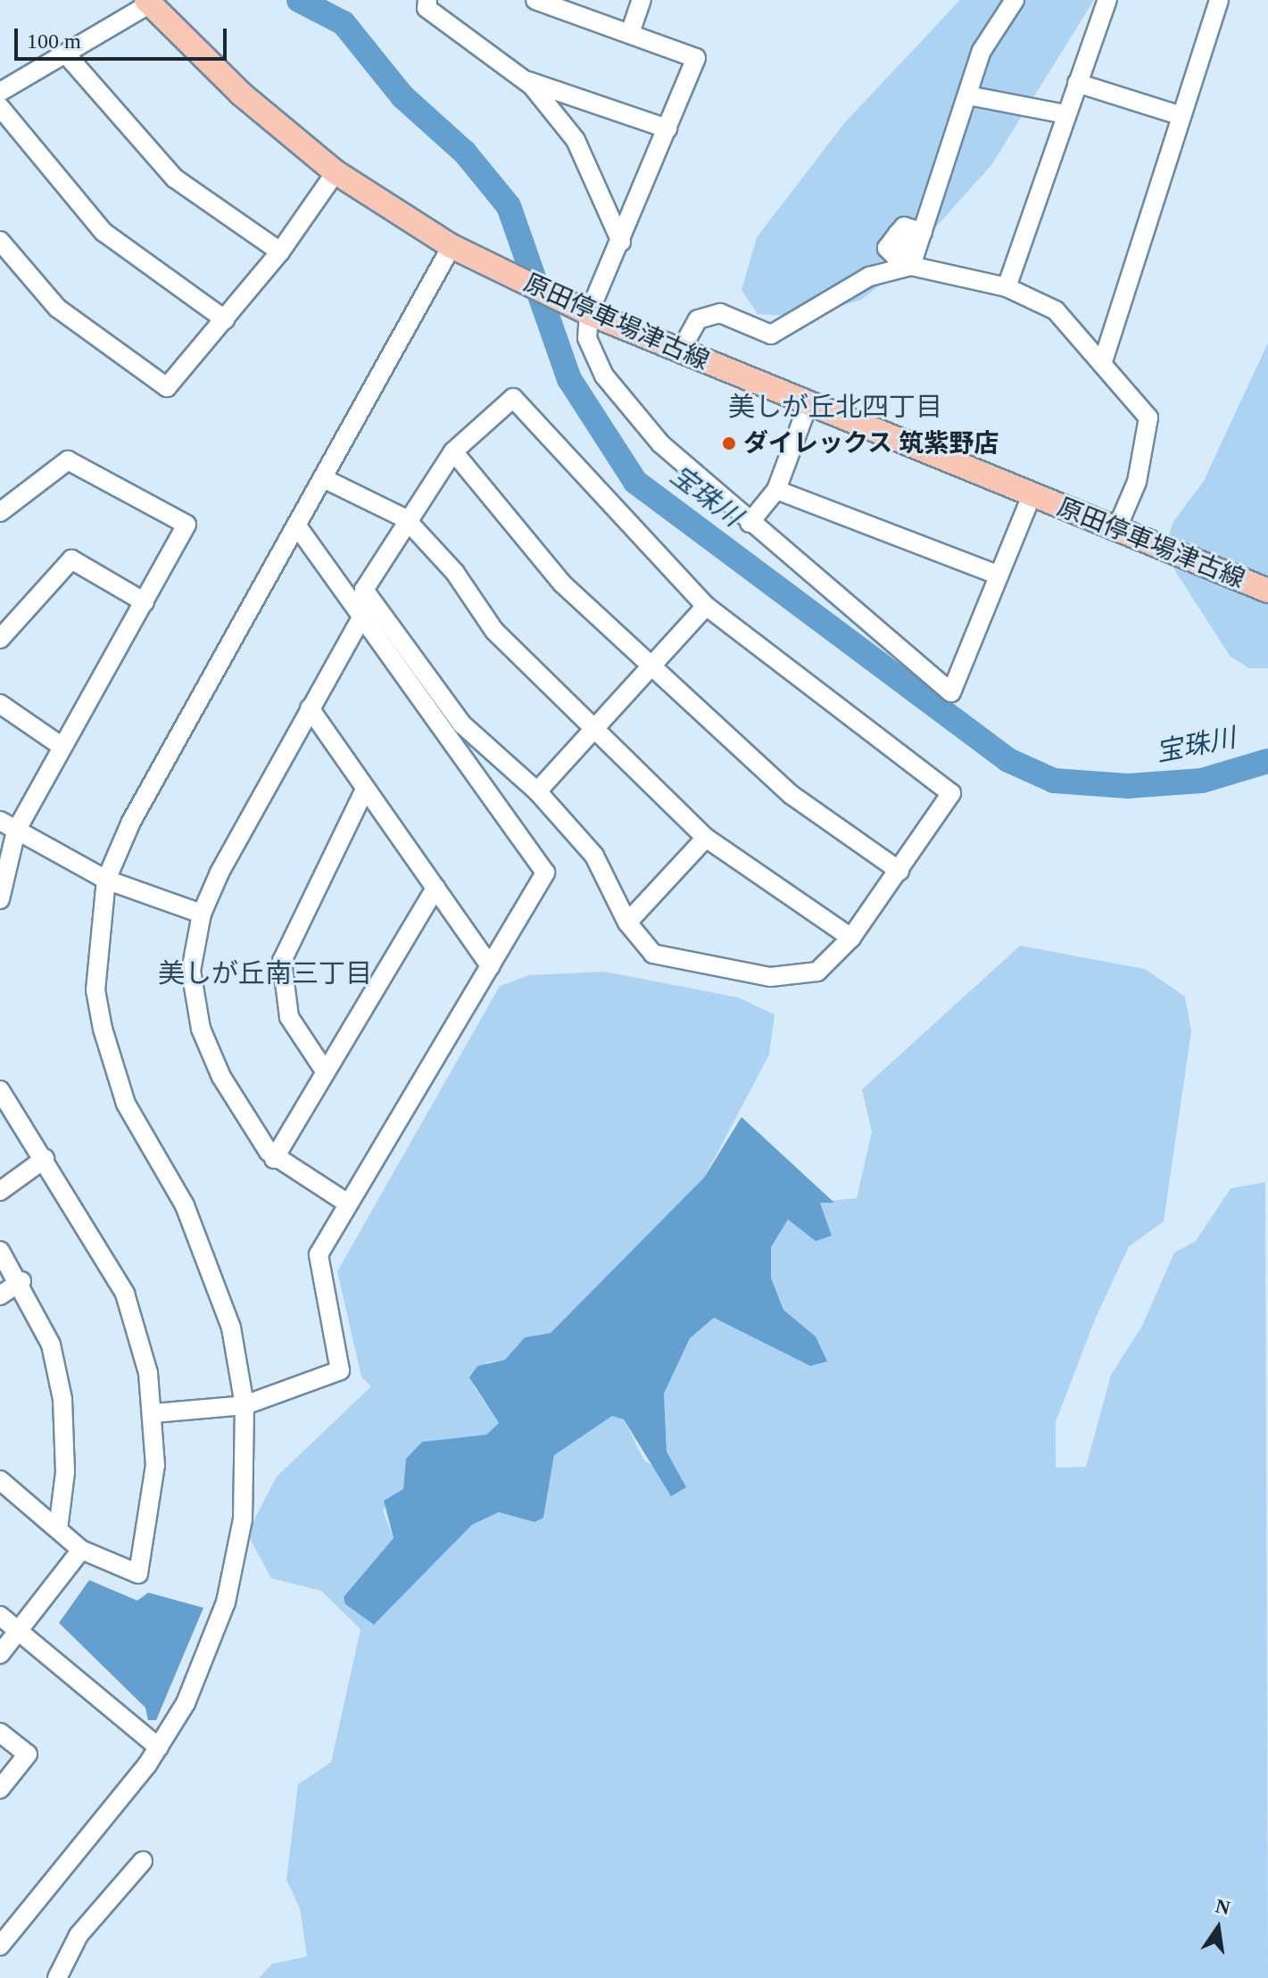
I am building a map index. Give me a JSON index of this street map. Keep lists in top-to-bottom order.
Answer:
{
  "streets": {
    "main road": ["原田停車場津古線"]
  },
  "districts": ["美しが丘北四丁目", "美しが丘南三丁目"],
  "water": ["宝珠川"],
  "places": ["ダイレックス 筑紫野店"],
  "scale_bar": "100 m",
  "north": "top"
}
